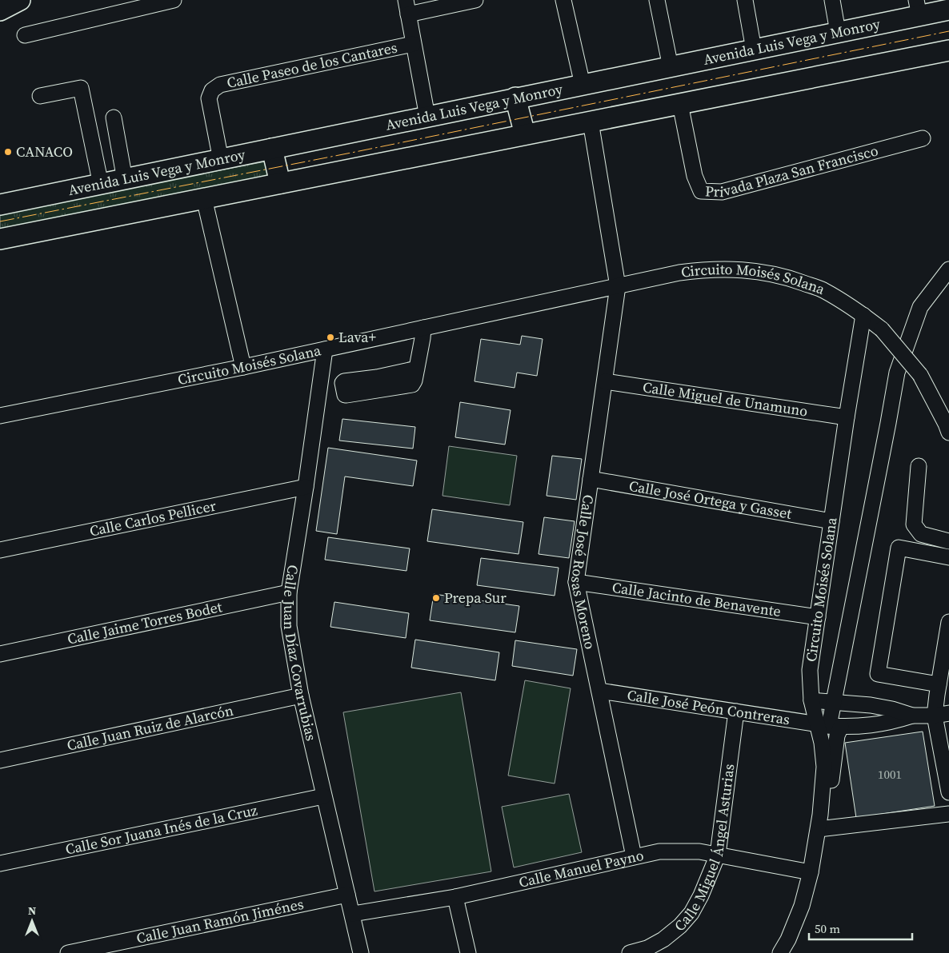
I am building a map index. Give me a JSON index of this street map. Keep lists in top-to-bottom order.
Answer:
{
  "streets": {
    "main road": ["Avenida Luis Vega y Monroy"],
    "street": [
      "Calle Paseo de los Cantares",
      "Privada Plaza San Francisco",
      "Circuito Moisés Solana",
      "Calle Miguel de Unamuno",
      "Calle José Ortega y Gasset",
      "Calle Carlos Pellicer",
      "Calle José Rosas Moreno",
      "Calle Jacinto de Benavente",
      "Calle Jaime Torres Bodet",
      "Calle Juan Díaz Covarrubias",
      "Calle José Peón Contreras",
      "Calle Juan Ruiz de Alarcón",
      "Calle Sor Juana Inés de la Cruz",
      "Calle Miguel Ángel Asturias",
      "Calle Manuel Payno",
      "Calle Juan Ramón Jiménes"
    ]
  },
  "crossings": [
    ["Avenida Luis Vega y Monroy", "Calle Paseo de los Cantares"],
    ["Circuito Moisés Solana", "Calle Miguel de Unamuno"],
    ["Circuito Moisés Solana", "Calle José Ortega y Gasset"],
    ["Circuito Moisés Solana", "Calle José Rosas Moreno"],
    ["Circuito Moisés Solana", "Calle Jacinto de Benavente"],
    ["Circuito Moisés Solana", "Calle Juan Díaz Covarrubias"],
    ["Circuito Moisés Solana", "Calle José Peón Contreras"],
    ["Circuito Moisés Solana", "Calle Manuel Payno"],
    ["Calle Miguel de Unamuno", "Calle José Rosas Moreno"],
    ["Calle José Ortega y Gasset", "Calle José Rosas Moreno"],
    ["Calle Carlos Pellicer", "Calle Juan Díaz Covarrubias"],
    ["Calle José Rosas Moreno", "Calle Jacinto de Benavente"],
    ["Calle José Rosas Moreno", "Calle José Peón Contreras"],
    ["Calle José Rosas Moreno", "Calle Manuel Payno"],
    ["Calle Jaime Torres Bodet", "Calle Juan Díaz Covarrubias"],
    ["Calle Juan Díaz Covarrubias", "Calle Juan Ruiz de Alarcón"],
    ["Calle Juan Díaz Covarrubias", "Calle Sor Juana Inés de la Cruz"],
    ["Calle Juan Díaz Covarrubias", "Calle Manuel Payno"],
    ["Calle Juan Díaz Covarrubias", "Calle Juan Ramón Jiménes"],
    ["Calle José Peón Contreras", "Calle Miguel Ángel Asturias"],
    ["Calle Miguel Ángel Asturias", "Calle Manuel Payno"]
  ],
  "places": ["CANACO", "Lava+", "Prepa Sur"],
  "house_numbers": ["1001"],
  "scale_bar": "50 m",
  "north": "top"
}
